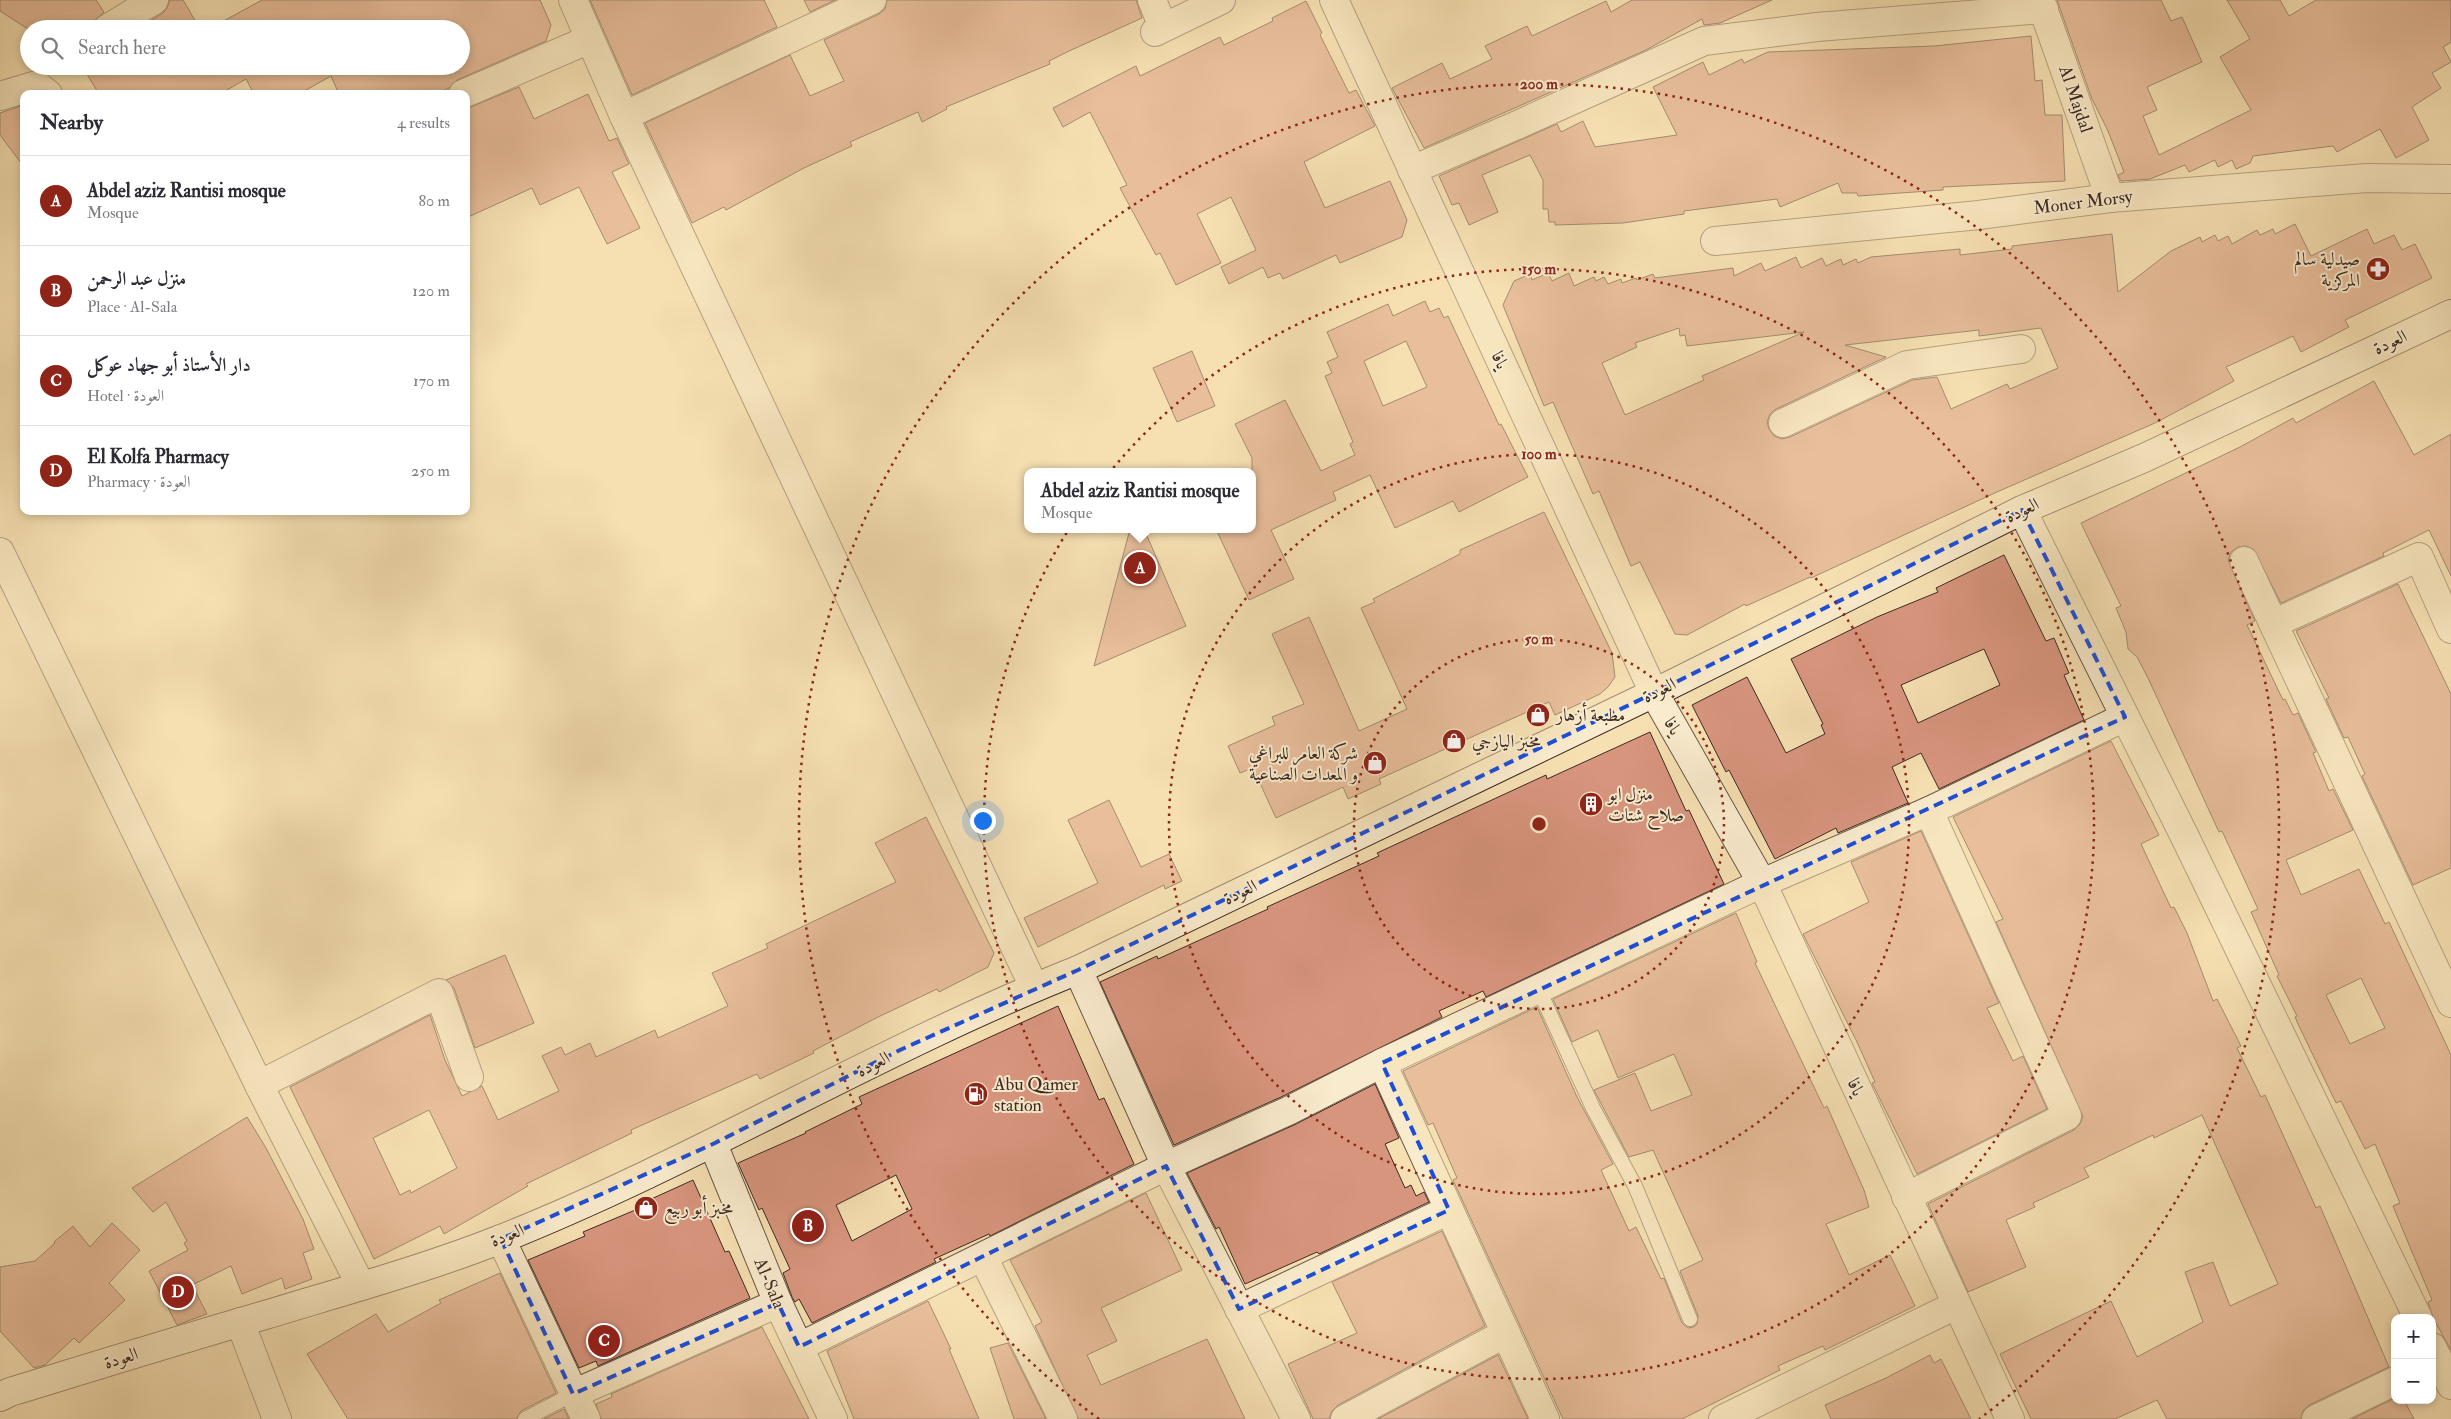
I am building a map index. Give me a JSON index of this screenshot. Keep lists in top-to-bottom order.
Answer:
{
  "streets": {
    "street": [
      "Al Majdal",
      "Moner Morsy",
      "العودة",
      "يافا",
      "Al-Sala"
    ]
  },
  "crossings": [
    ["Al Majdal", "Moner Morsy"],
    ["العودة", "يافا"],
    ["العودة", "Al-Sala"]
  ],
  "places": {
    "pharmacy": ["صيدلية سالم المركزية"],
    "shop": [
      "مطبعة أزهار",
      "مخبز اليازجي",
      "شركة العامر للبراغي و المعدات الصناعية",
      "مخبز أبو ربيع"
    ],
    "building": ["منزل ابو صلاح شتات"],
    "fuel station": ["Abu Qamer station"]
  },
  "page": {
    "search": "Search here",
    "heading": ["Nearby", "4 results"],
    "list": [
      {
        "mark": "A",
        "name": "Abdel aziz Rantisi mosque",
        "note": "Mosque",
        "value": "80 m"
      },
      {
        "mark": "B",
        "name": "منزل عبد الرحمن",
        "note": "Place · Al-Sala",
        "value": "120 m"
      },
      {
        "mark": "C",
        "name": "دار الأستاذ أبو جهاد عوكل",
        "note": "Hotel · العودة",
        "value": "170 m"
      },
      {
        "mark": "D",
        "name": "El Kolfa Pharmacy",
        "note": "Pharmacy · العودة",
        "value": "250 m"
      }
    ],
    "popup": ["Abdel aziz Rantisi mosque", "Mosque"],
    "pins": [
      "A",
      "B",
      "D",
      "C"
    ],
    "map_buttons": ["+", "−"]
  },
  "rings": [
    "200 m",
    "150 m",
    "100 m",
    "50 m"
  ]
}
